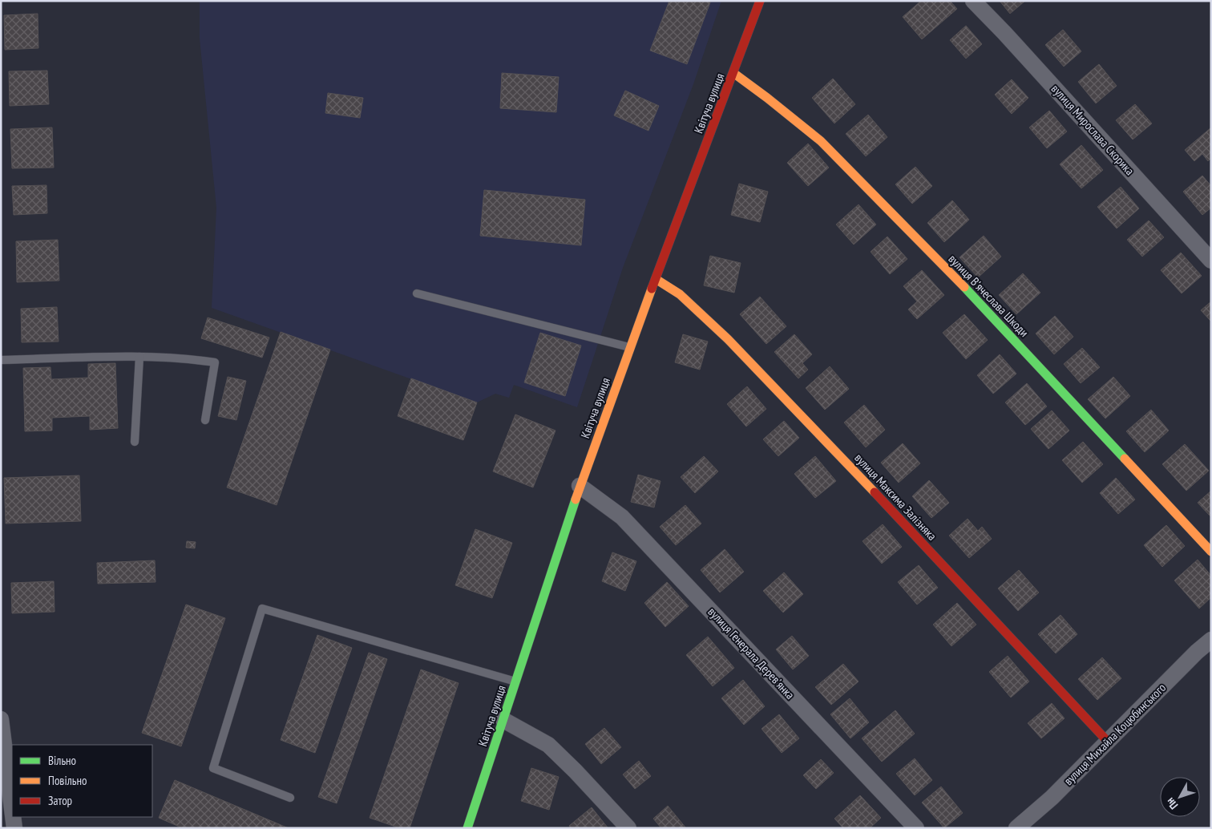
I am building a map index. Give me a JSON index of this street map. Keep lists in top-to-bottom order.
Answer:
{
  "streets": {
    "street": [
      "Квітуча вулиця",
      "вулиця Мирослава Скорика",
      "вулиця Вʼячеслава Шкоди",
      "вулиця Максима Залізняка",
      "вулиця Генерала Деревʼянка",
      "вулиця Михайла Коцюбинського"
    ]
  },
  "crossings": [
    ["Квітуча вулиця", "вулиця Вʼячеслава Шкоди"],
    ["Квітуча вулиця", "вулиця Максима Залізняка"],
    ["Квітуча вулиця", "вулиця Генерала Деревʼянка"],
    ["вулиця Максима Залізняка", "вулиця Михайла Коцюбинського"]
  ],
  "legend": ["Вільно", "Повільно", "Затор"],
  "north": "bottom left"
}
